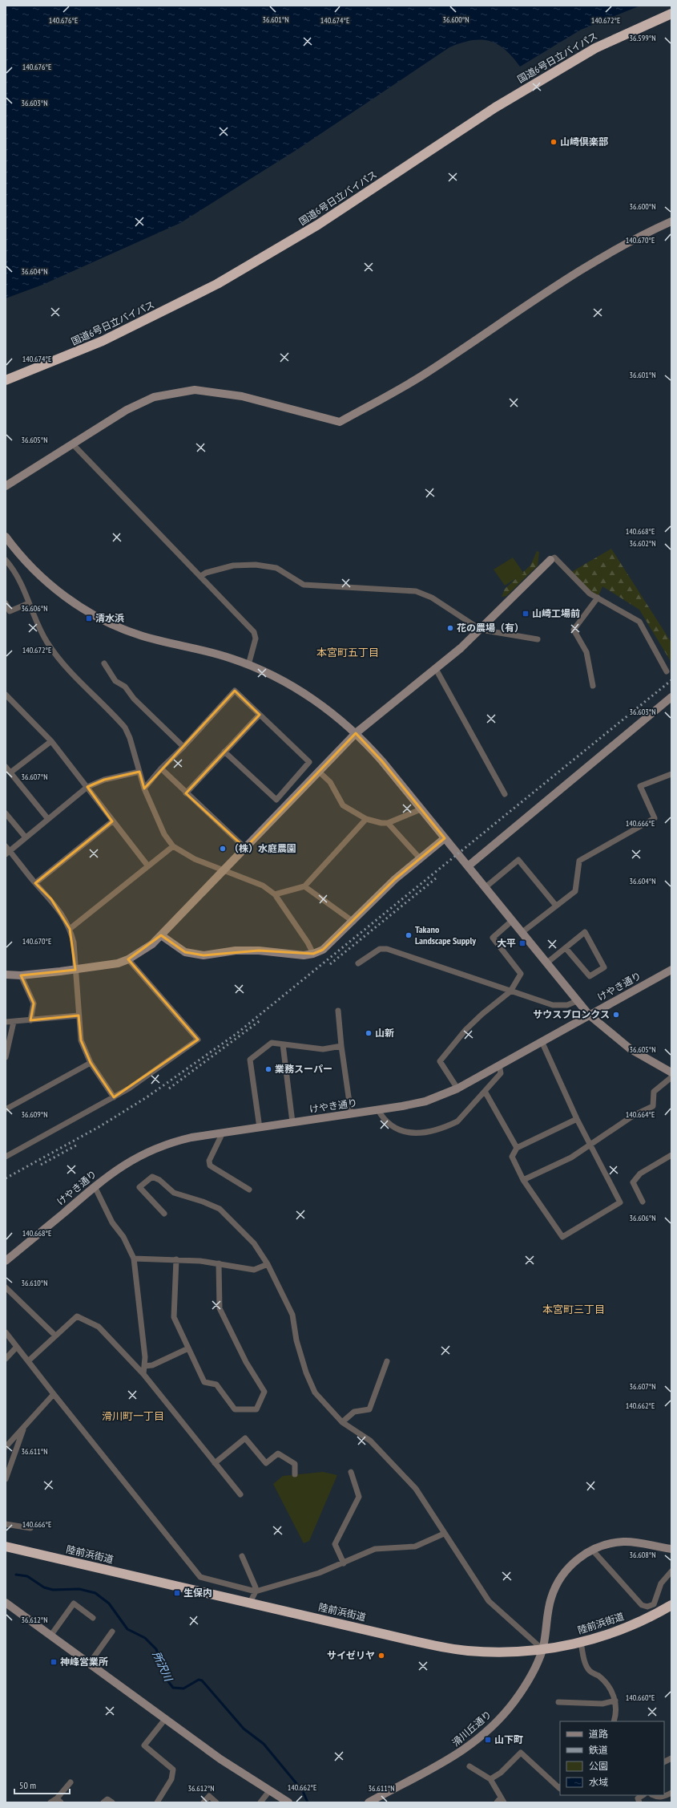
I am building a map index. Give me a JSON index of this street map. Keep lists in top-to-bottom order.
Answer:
{
  "streets": {
    "highway": ["国道6号日立バイパス", "陸前浜街道"],
    "street": ["けやき通り", "滑川丘通り"]
  },
  "crossings": [
    ["陸前浜街道", "滑川丘通り"]
  ],
  "districts": ["本宮町五丁目", "本宮町三丁目", "滑川町一丁目"],
  "water": ["所沢川"],
  "places": {
    "other": [
      "山崎倶楽部",
      "花の農場（有）",
      "（株）水庭農園",
      "Takano Landscape Supply",
      "サウスブロンクス",
      "山新",
      "業務スーパー",
      "サイゼリヤ"
    ],
    "transit": [
      "山崎工場前",
      "清水浜",
      "大平",
      "生保内",
      "神峰営業所",
      "山下町"
    ]
  },
  "legend": [
    "道路",
    "鉄道",
    "公園",
    "水域"
  ],
  "scale_bar": "50 m",
  "coordinates": [
    "36.601°N",
    "36.600°N",
    "140.672°E",
    "140.676°E",
    "140.674°E",
    "36.599°N",
    "36.603°N",
    "140.670°E",
    "36.604°N",
    "36.605°N",
    "140.668°E",
    "36.602°N",
    "36.606°N",
    "36.607°N",
    "140.666°E",
    "36.609°N",
    "140.664°E",
    "36.610°N",
    "140.662°E",
    "36.611°N",
    "36.608°N",
    "36.612°N",
    "140.660°E"
  ]
}
